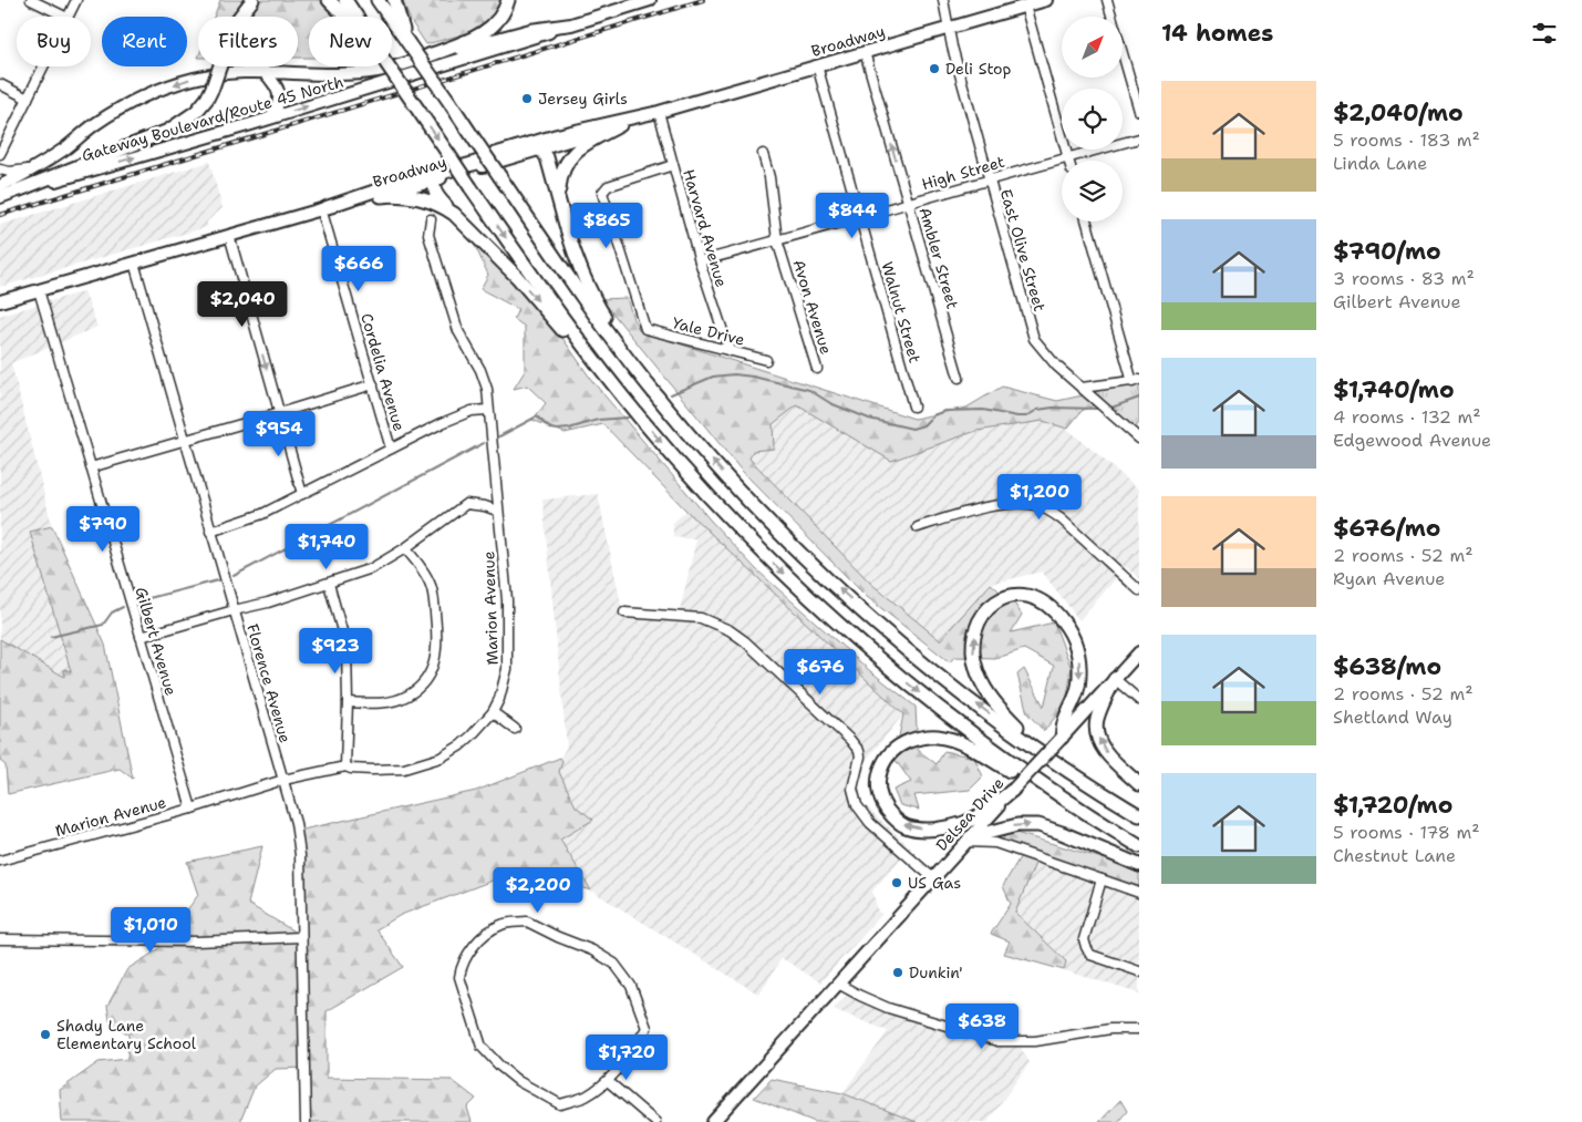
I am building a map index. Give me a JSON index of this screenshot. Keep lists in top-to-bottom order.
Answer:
{
  "streets": {
    "main road": ["Broadway", "Gateway Boulevard/Route 45 North", "Delsea Drive"],
    "street": [
      "High Street",
      "Harvard Avenue",
      "East Olive Street",
      "Ambler Street",
      "Avon Avenue",
      "Walnut Street",
      "Yale Drive",
      "Cordelia Avenue",
      "Marion Avenue",
      "Gilbert Avenue",
      "Florence Avenue"
    ]
  },
  "crossings": [
    ["Broadway", "Harvard Avenue"],
    ["Broadway", "East Olive Street"],
    ["Broadway", "Ambler Street"],
    ["Broadway", "Walnut Street"],
    ["Broadway", "Cordelia Avenue"],
    ["Broadway", "Gilbert Avenue"],
    ["Broadway", "Florence Avenue"],
    ["High Street", "Harvard Avenue"],
    ["High Street", "East Olive Street"],
    ["High Street", "Ambler Street"],
    ["High Street", "Avon Avenue"],
    ["High Street", "Walnut Street"],
    ["Harvard Avenue", "Yale Drive"],
    ["Marion Avenue", "Gilbert Avenue"],
    ["Marion Avenue", "Florence Avenue"]
  ],
  "one_way": ["Ambler Street"],
  "places": [
    "Deli Stop",
    "Jersey Girls",
    "US Gas",
    "Dunkin'",
    "Shady Lane Elementary School"
  ],
  "north": "top right",
  "page": {
    "heading": "14 homes",
    "chip": [
      "Buy",
      "Rent",
      "Filters",
      "New"
    ],
    "list": [
      {
        "name": "$2,040/mo",
        "note": "5 rooms · 183 m² · Linda Lane"
      },
      {
        "name": "$790/mo",
        "note": "3 rooms · 83 m² · Gilbert Avenue"
      },
      {
        "name": "$1,740/mo",
        "note": "4 rooms · 132 m² · Edgewood Avenue"
      },
      {
        "name": "$676/mo",
        "note": "2 rooms · 52 m² · Ryan Avenue"
      },
      {
        "name": "$638/mo",
        "note": "2 rooms · 52 m² · Shetland Way"
      },
      {
        "name": "$1,720/mo",
        "note": "5 rooms · 178 m² · Chestnut Lane"
      }
    ],
    "price": [
      "$844",
      "$865",
      "$666",
      "$2,040",
      "$954",
      "$1,200",
      "$790",
      "$1,740",
      "$923",
      "$676",
      "$2,200",
      "$1,010",
      "$638",
      "$1,720"
    ]
  }
}
